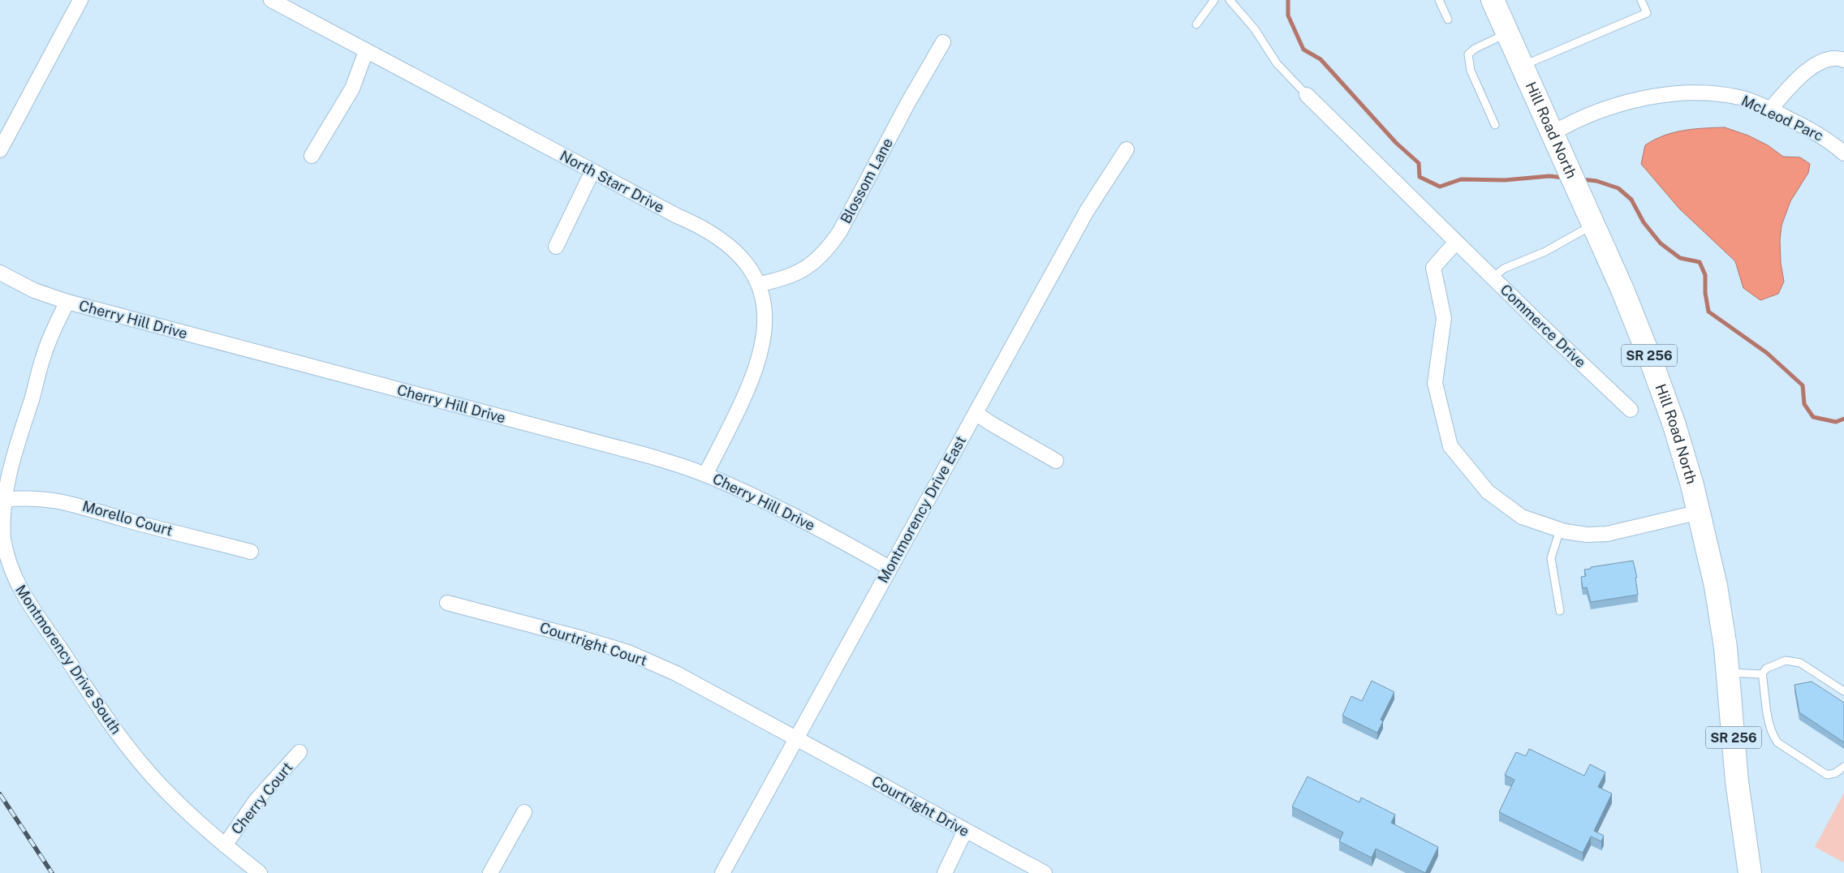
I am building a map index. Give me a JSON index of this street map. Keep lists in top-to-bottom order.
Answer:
{
  "streets": {
    "main road": ["Hill Road North", "SR 256"],
    "street": [
      "McLeod Parc",
      "Blossom Lane",
      "North Starr Drive",
      "Cherry Hill Drive",
      "Commerce Drive",
      "Montmorency Drive East",
      "Morello Court",
      "Courtright Court",
      "Montmorency Drive South",
      "Cherry Court",
      "Courtright Drive"
    ]
  },
  "crossings": [
    ["McLeod Parc", "Hill Road North"],
    ["Blossom Lane", "North Starr Drive"],
    ["North Starr Drive", "Cherry Hill Drive"],
    ["Cherry Hill Drive", "Montmorency Drive East"],
    ["Cherry Hill Drive", "Montmorency Drive South"],
    ["Montmorency Drive East", "Courtright Court"],
    ["Montmorency Drive East", "Courtright Drive"],
    ["Morello Court", "Montmorency Drive South"],
    ["Courtright Court", "Courtright Drive"],
    ["Montmorency Drive South", "Cherry Court"]
  ]
}
